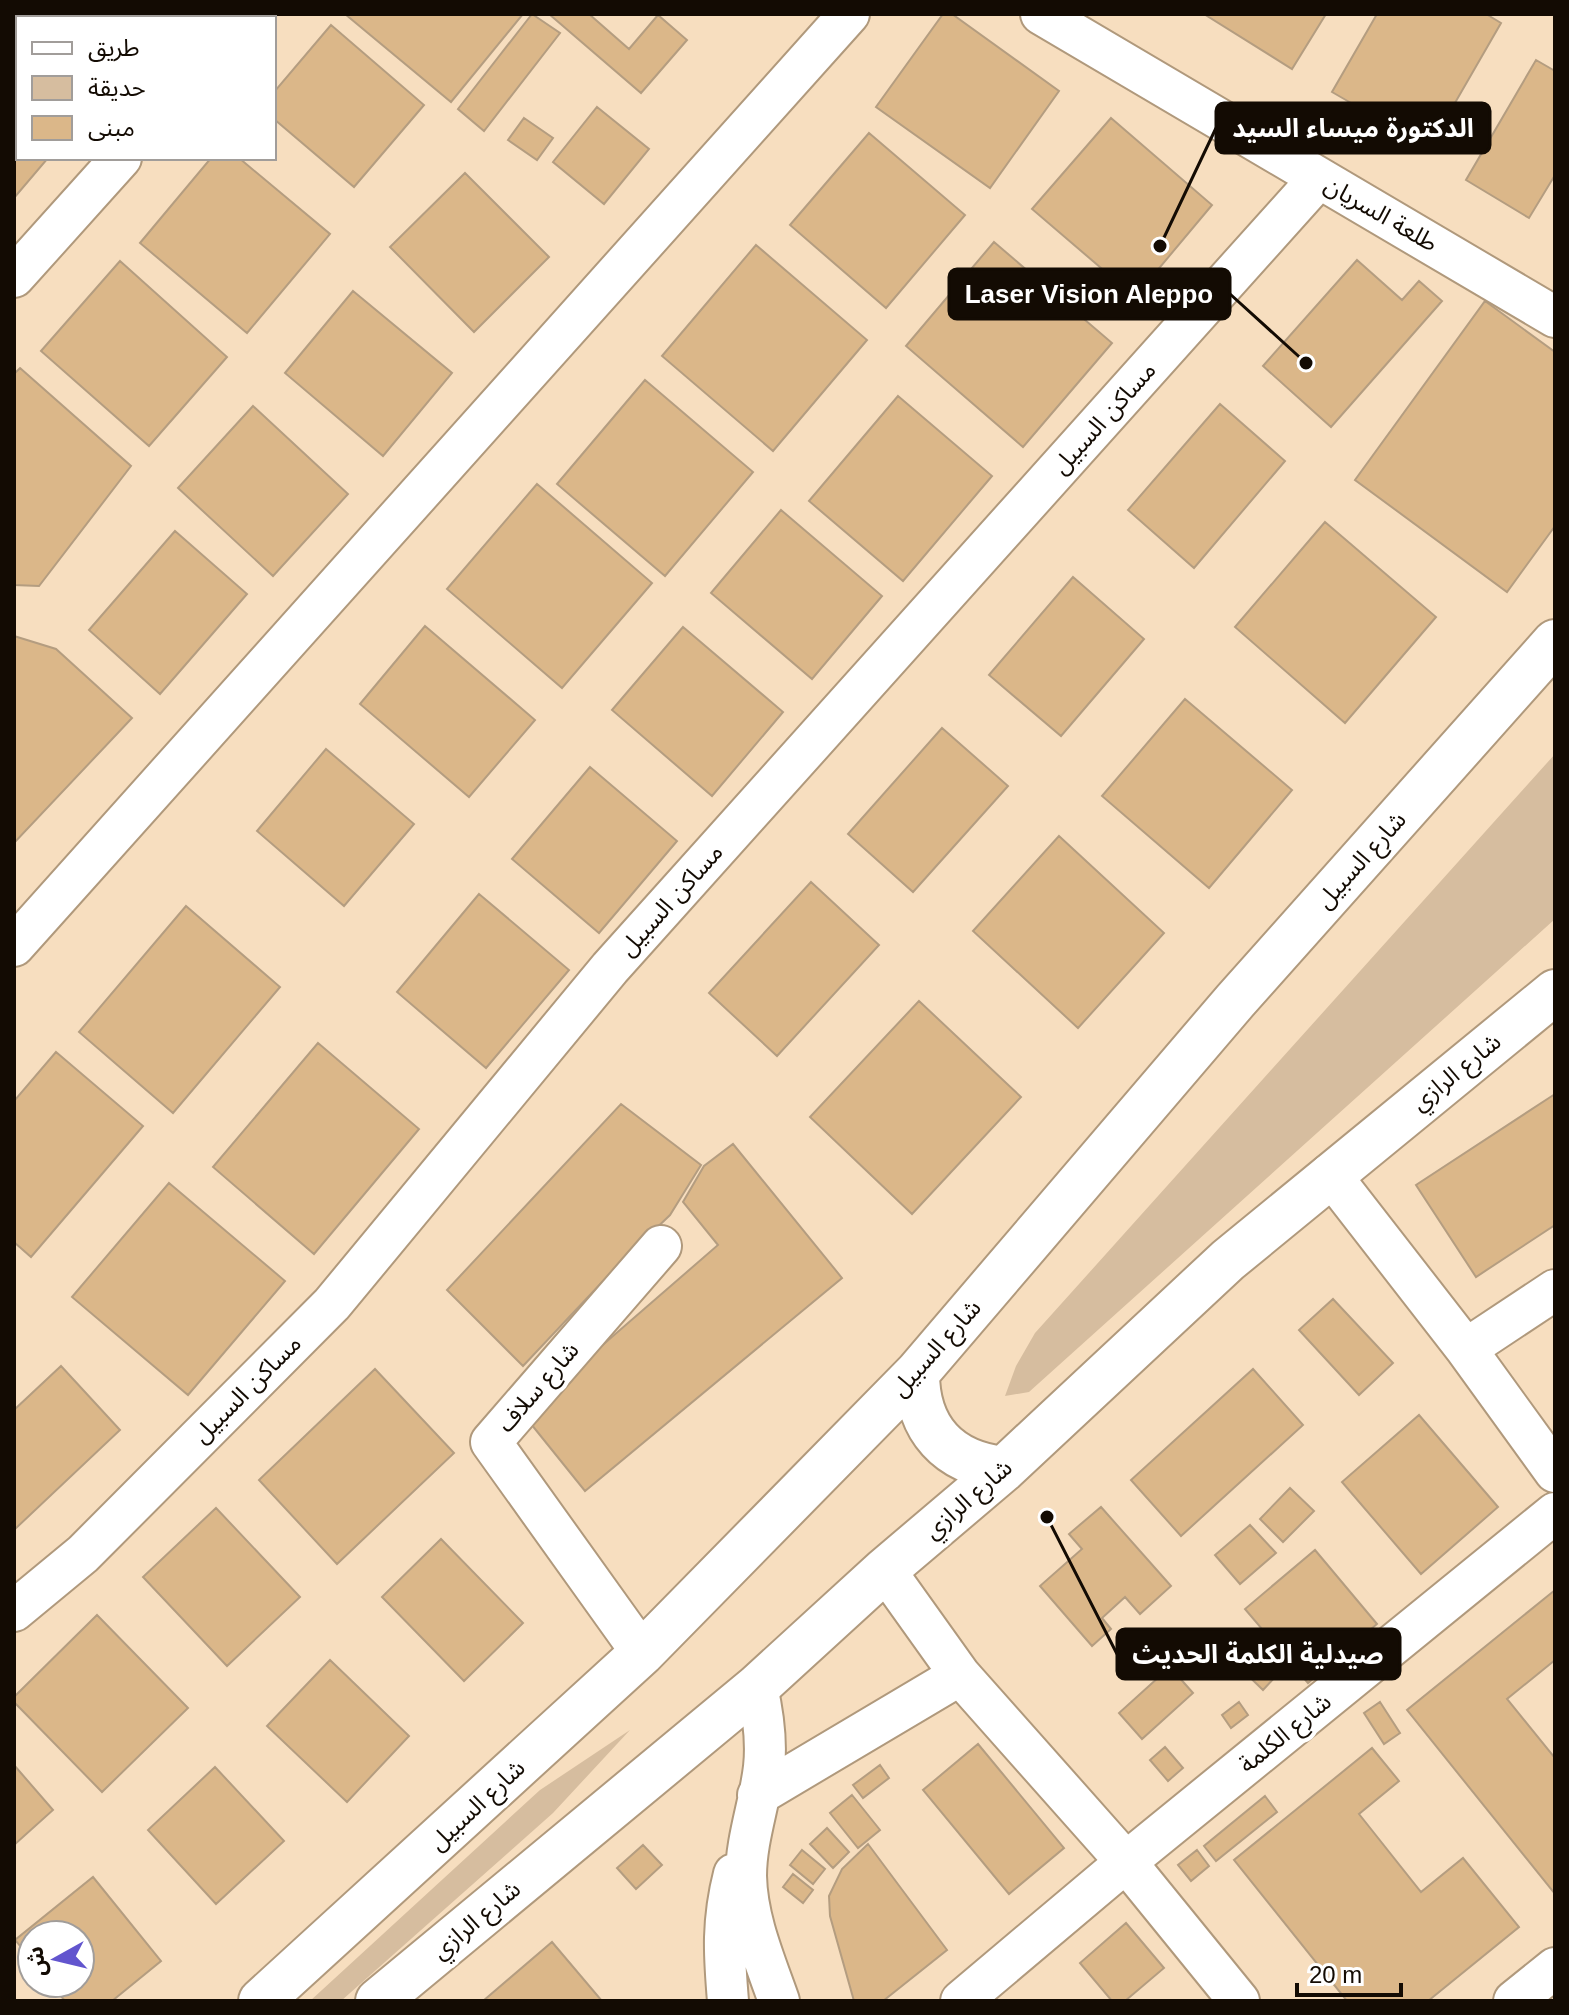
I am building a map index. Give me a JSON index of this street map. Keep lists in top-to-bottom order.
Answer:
{
  "streets": {
    "main road": ["شارع السبيل", "شارع الرازي"],
    "street": [
      "طلعة السريان",
      "مساكن السبيل",
      "شارع سلاف",
      "شارع الكلمة"
    ]
  },
  "crossings": [
    ["طلعة السريان", "مساكن السبيل"],
    ["شارع السبيل", "شارع سلاف"]
  ],
  "places": ["الدكتورة ميساء السيد", "Laser Vision Aleppo", "صيدلية الكلمة الحديث"],
  "legend": ["طريق", "حديقة", "مبنى"],
  "scale_bar": "20 m",
  "north": "left"
}
